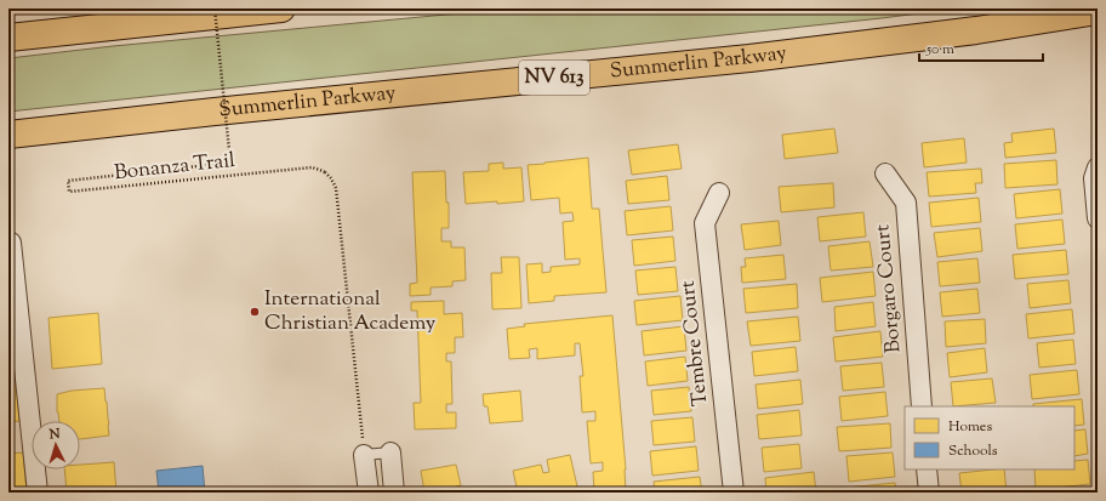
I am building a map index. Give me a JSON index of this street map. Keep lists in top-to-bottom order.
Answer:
{
  "streets": {
    "highway": ["Summerlin Parkway", "NV 613"],
    "street": ["Borgaro Court", "Tembre Court"],
    "path": ["Bonanza Trail"]
  },
  "places": ["International Christian Academy"],
  "legend": ["Homes", "Schools"],
  "scale_bar": "50 m",
  "north": "top"
}
